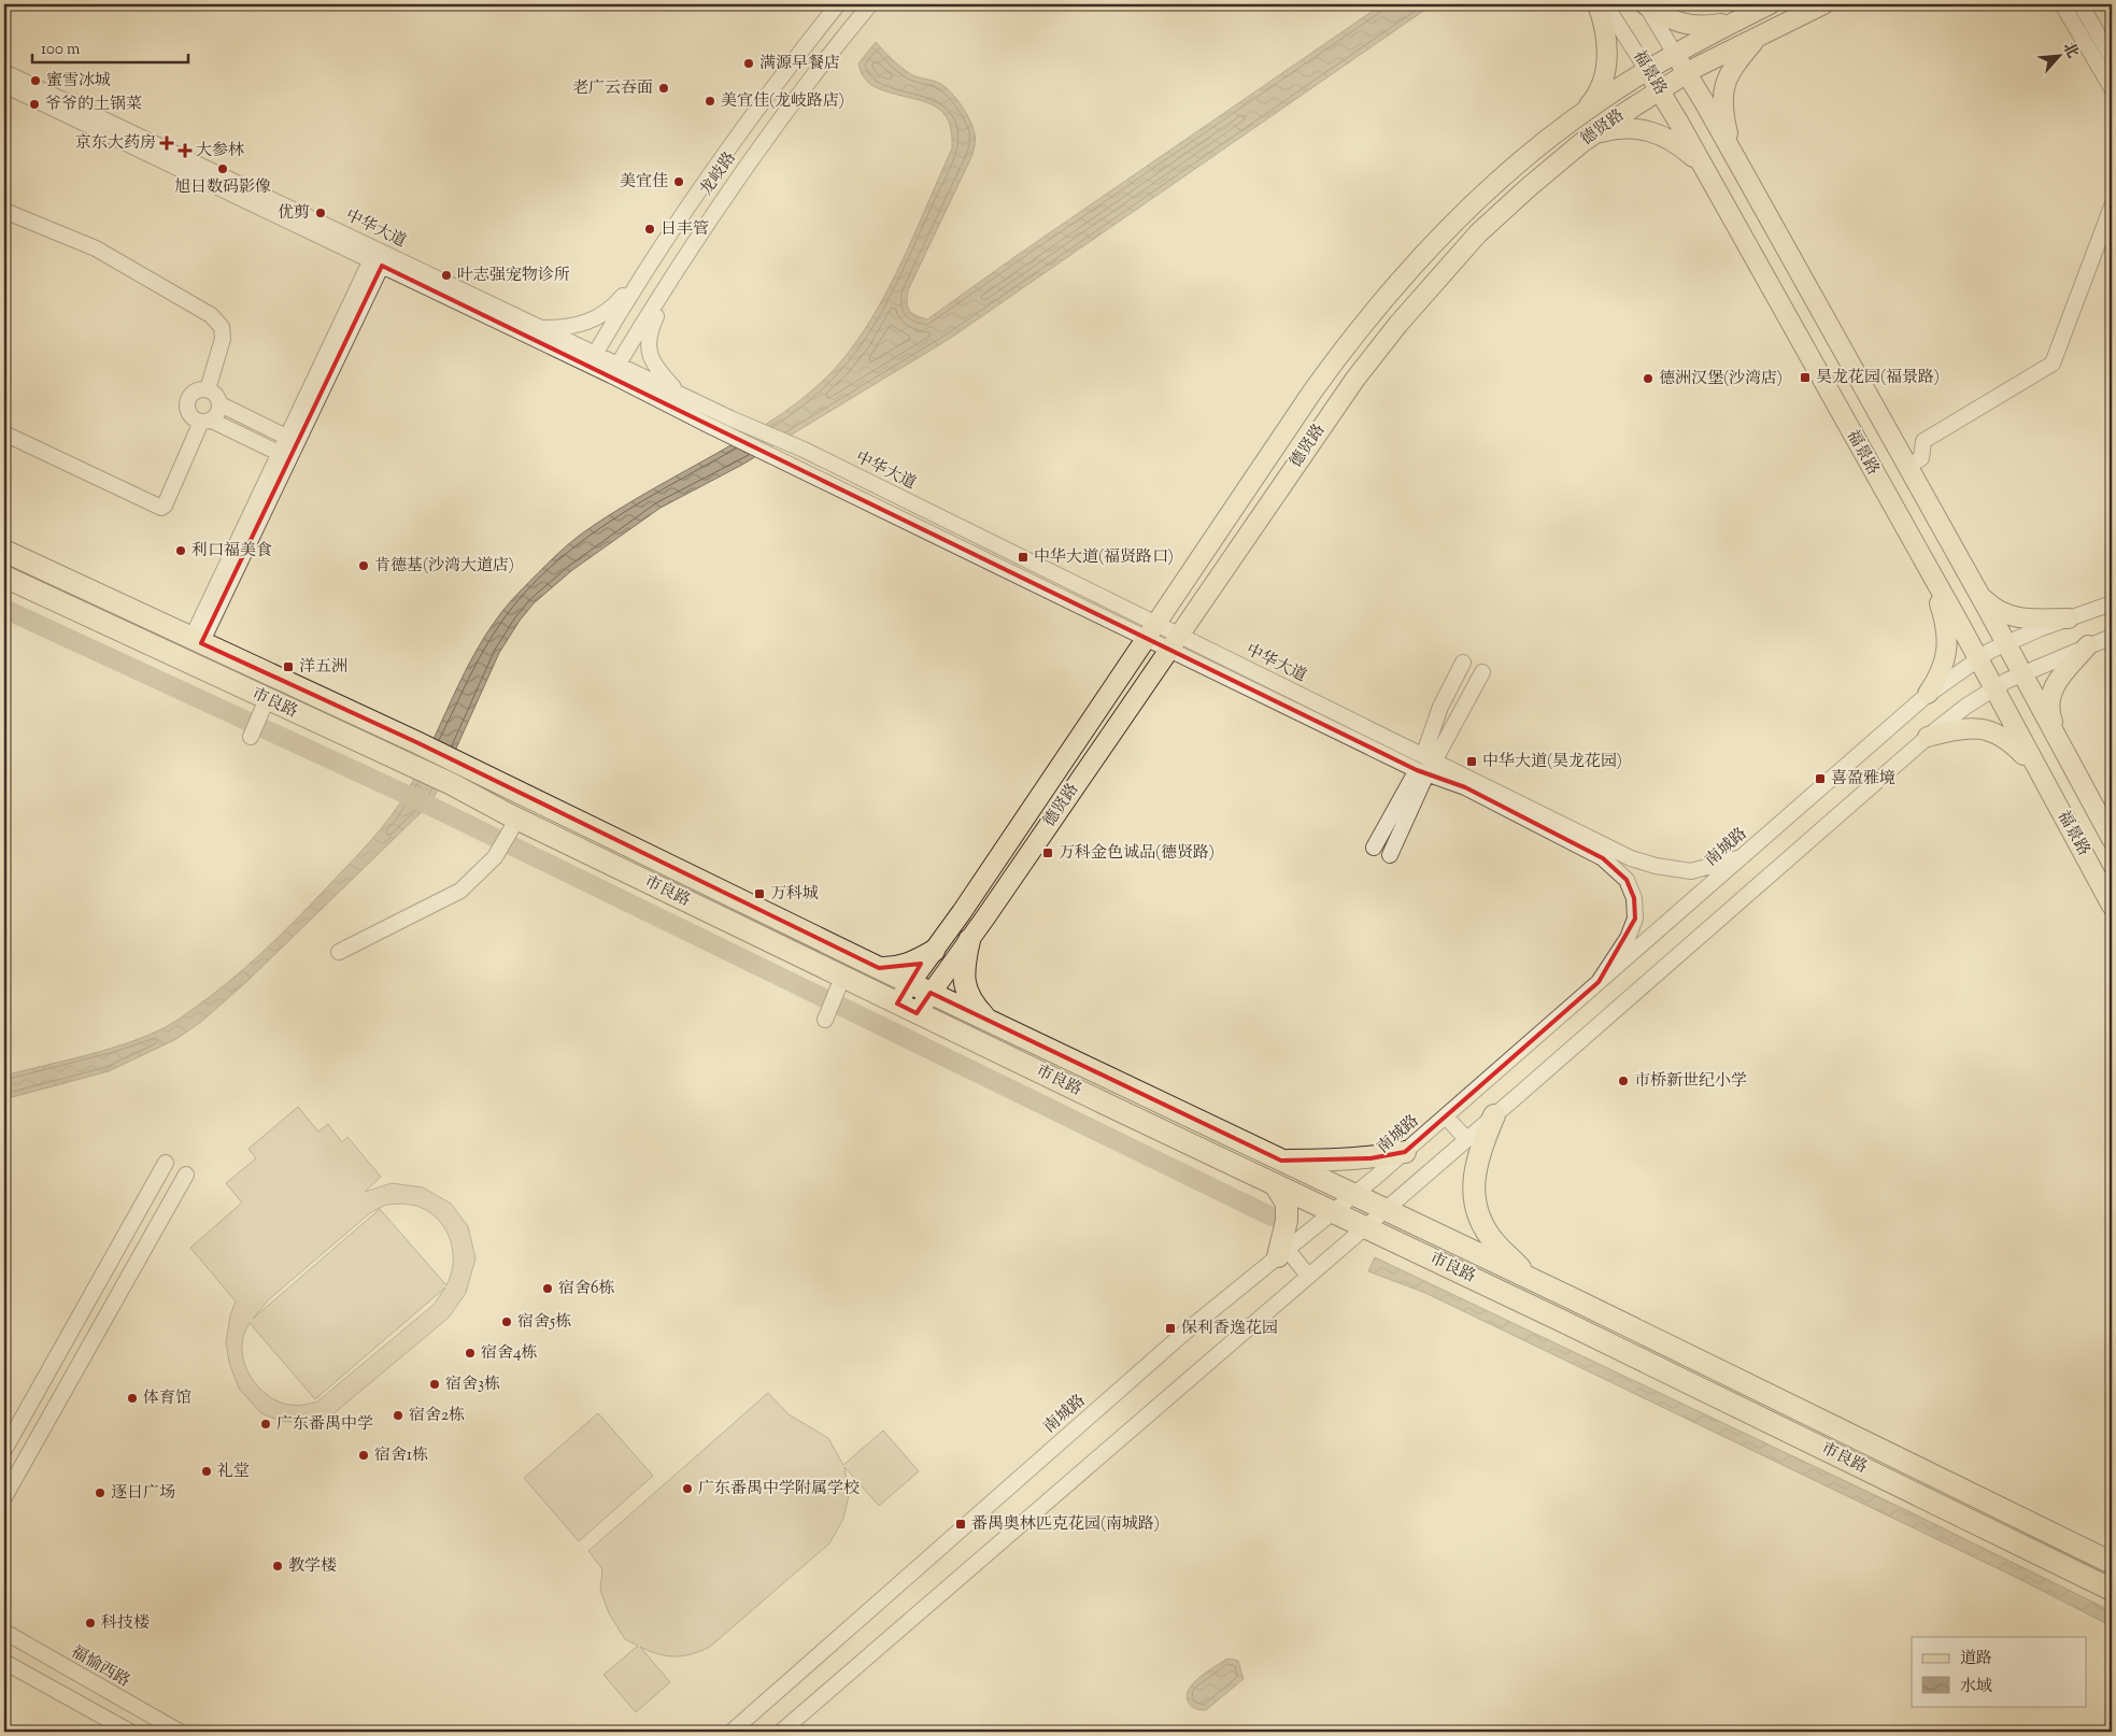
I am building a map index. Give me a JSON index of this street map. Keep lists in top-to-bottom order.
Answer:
{
  "streets": {
    "highway": ["市良路"],
    "main road": ["福景路", "德贤路"],
    "street": [
      "龙岐路",
      "中华大道",
      "南城路",
      "福愉西路"
    ]
  },
  "crossings": [
    ["福景路", "德贤路"],
    ["福景路", "南城路"],
    ["德贤路", "中华大道"],
    ["德贤路", "市良路"],
    ["龙岐路", "中华大道"],
    ["中华大道", "南城路"],
    ["市良路", "南城路"]
  ],
  "places": {
    "other": [
      "满源早餐店",
      "蜜雪冰城",
      "老广云吞面",
      "美宜佳(龙岐路店)",
      "爷爷的土锅菜",
      "旭日数码影像",
      "美宜佳",
      "优剪",
      "日丰管",
      "叶志强宠物诊所",
      "德洲汉堡(沙湾店)",
      "利口福美食",
      "肯德基(沙湾大道店)",
      "市桥新世纪小学",
      "宿舍6栋",
      "宿舍5栋",
      "宿舍4栋",
      "宿舍3栋",
      "体育馆",
      "宿舍2栋",
      "广东番禺中学",
      "宿舍1栋",
      "礼堂",
      "广东番禺中学附属学校",
      "逐日广场",
      "教学楼",
      "科技楼"
    ],
    "health": ["京东大药房", "大参林"],
    "transit": [
      "昊龙花园(福景路)",
      "中华大道(福贤路口)",
      "洋五洲",
      "中华大道(昊龙花园)",
      "喜盈雅境",
      "万科金色诚品(德贤路)",
      "万科城",
      "保利香逸花园",
      "番禺奥林匹克花园(南城路)"
    ]
  },
  "legend": ["道路", "水域"],
  "scale_bar": "100 m",
  "north": "top right"
}
